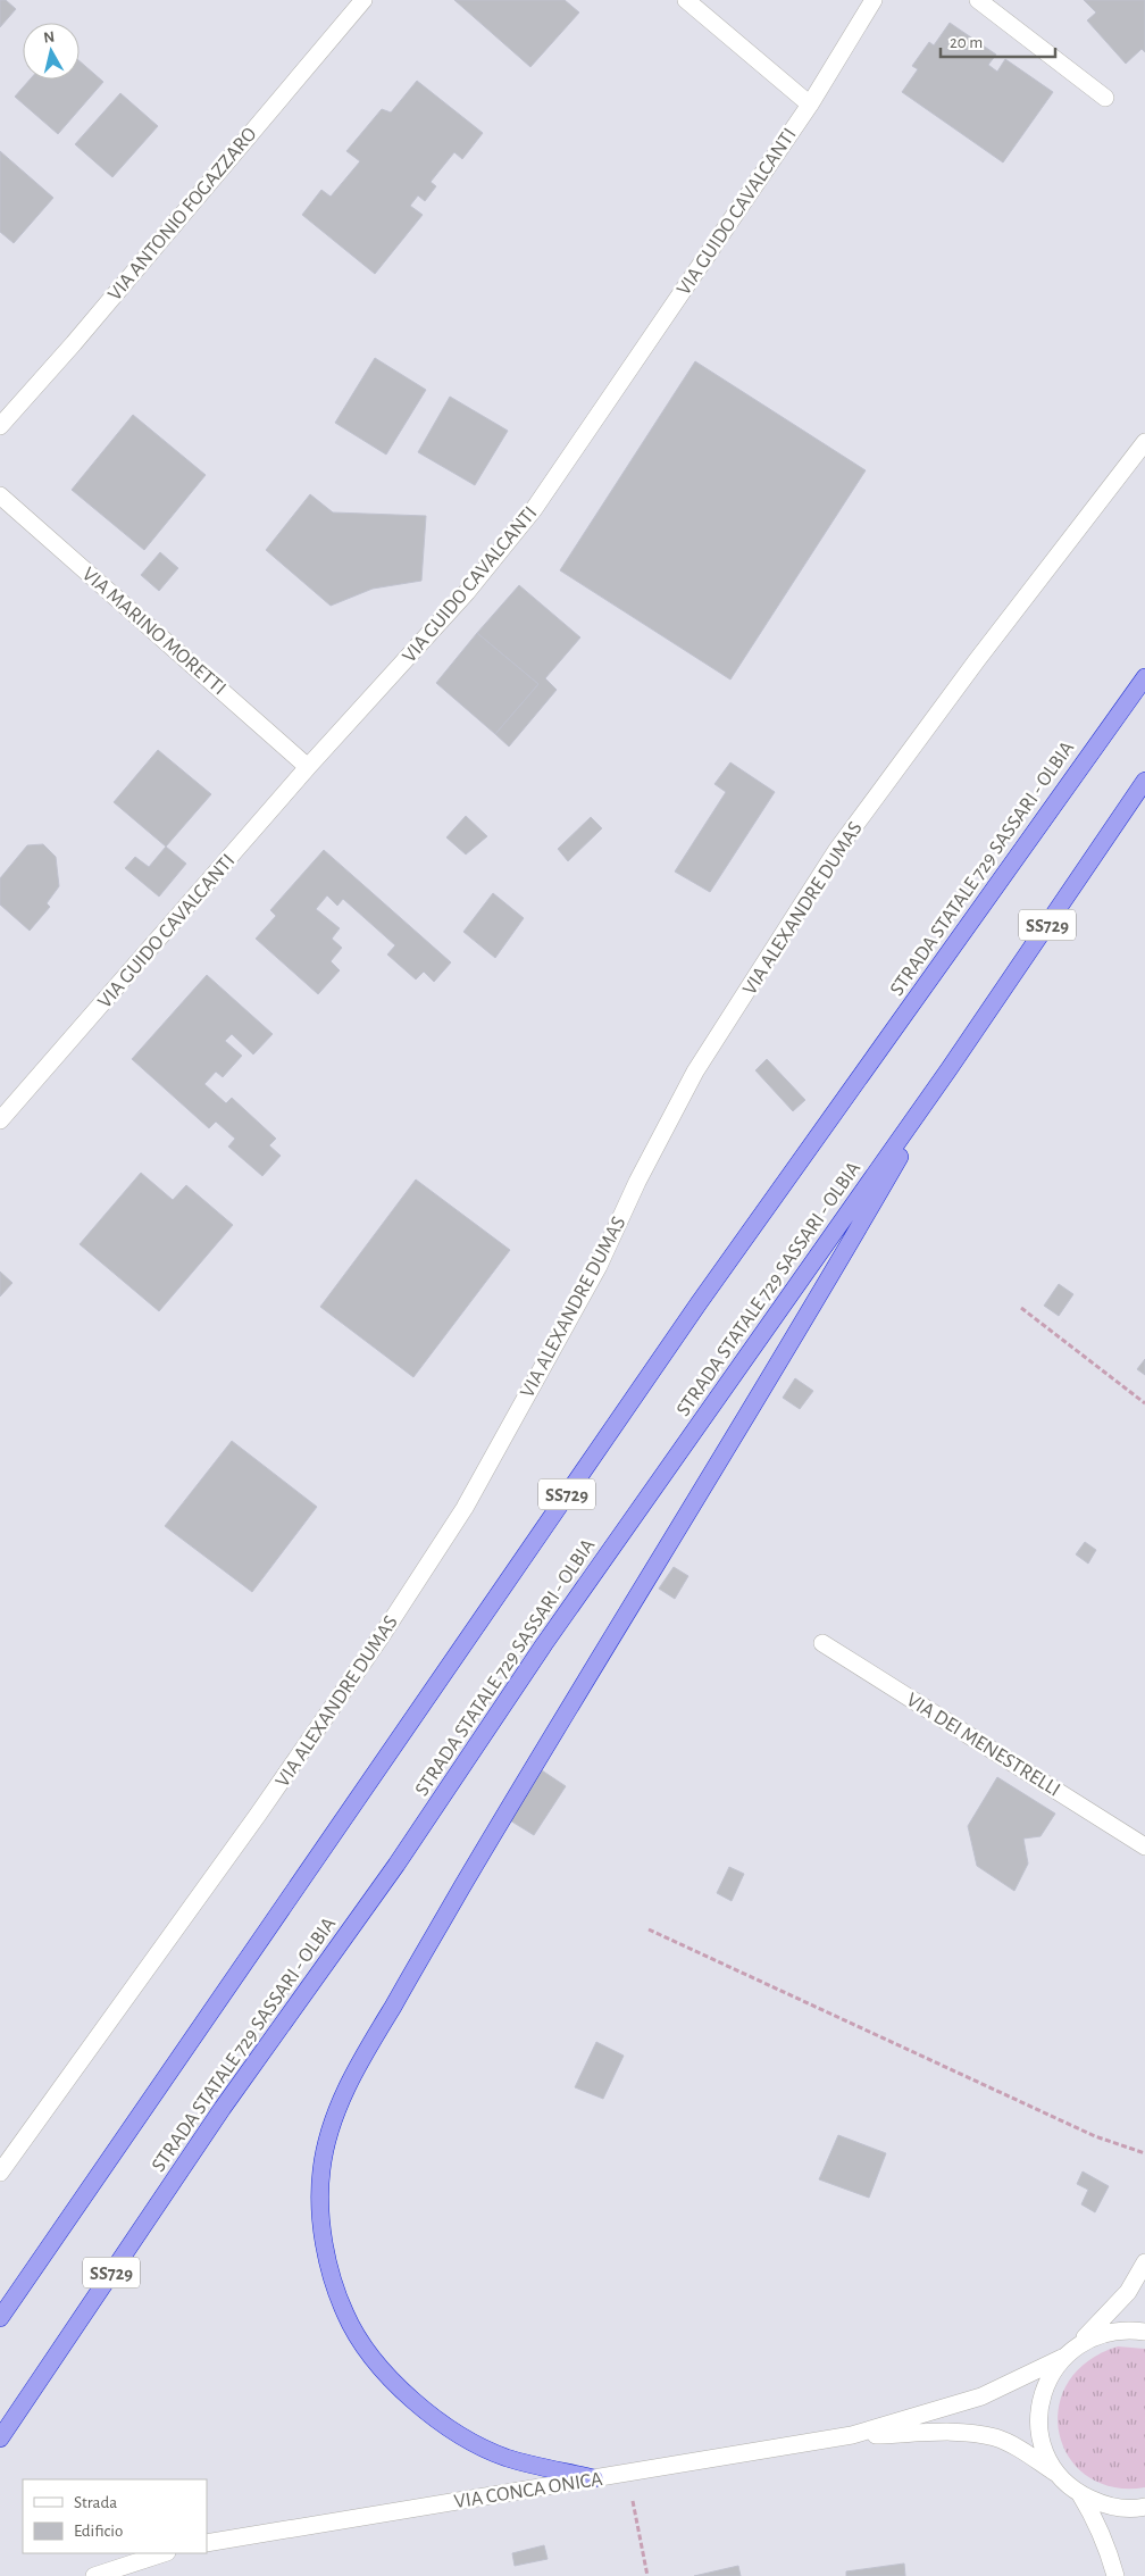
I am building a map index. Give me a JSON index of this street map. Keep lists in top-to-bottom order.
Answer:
{
  "streets": {
    "highway": ["STRADA STATALE 729 SASSARI - OLBIA", "SS729"],
    "street": [
      "VIA GUIDO CAVALCANTI",
      "VIA ANTONIO FOGAZZARO",
      "VIA MARINO MORETTI",
      "VIA ALEXANDRE DUMAS",
      "VIA DEI MENESTRELLI",
      "VIA CONCA ONICA"
    ]
  },
  "crossings": [
    ["VIA GUIDO CAVALCANTI", "VIA MARINO MORETTI"]
  ],
  "legend": ["Strada", "Edificio"],
  "scale_bar": "20 m",
  "north": "top"
}
